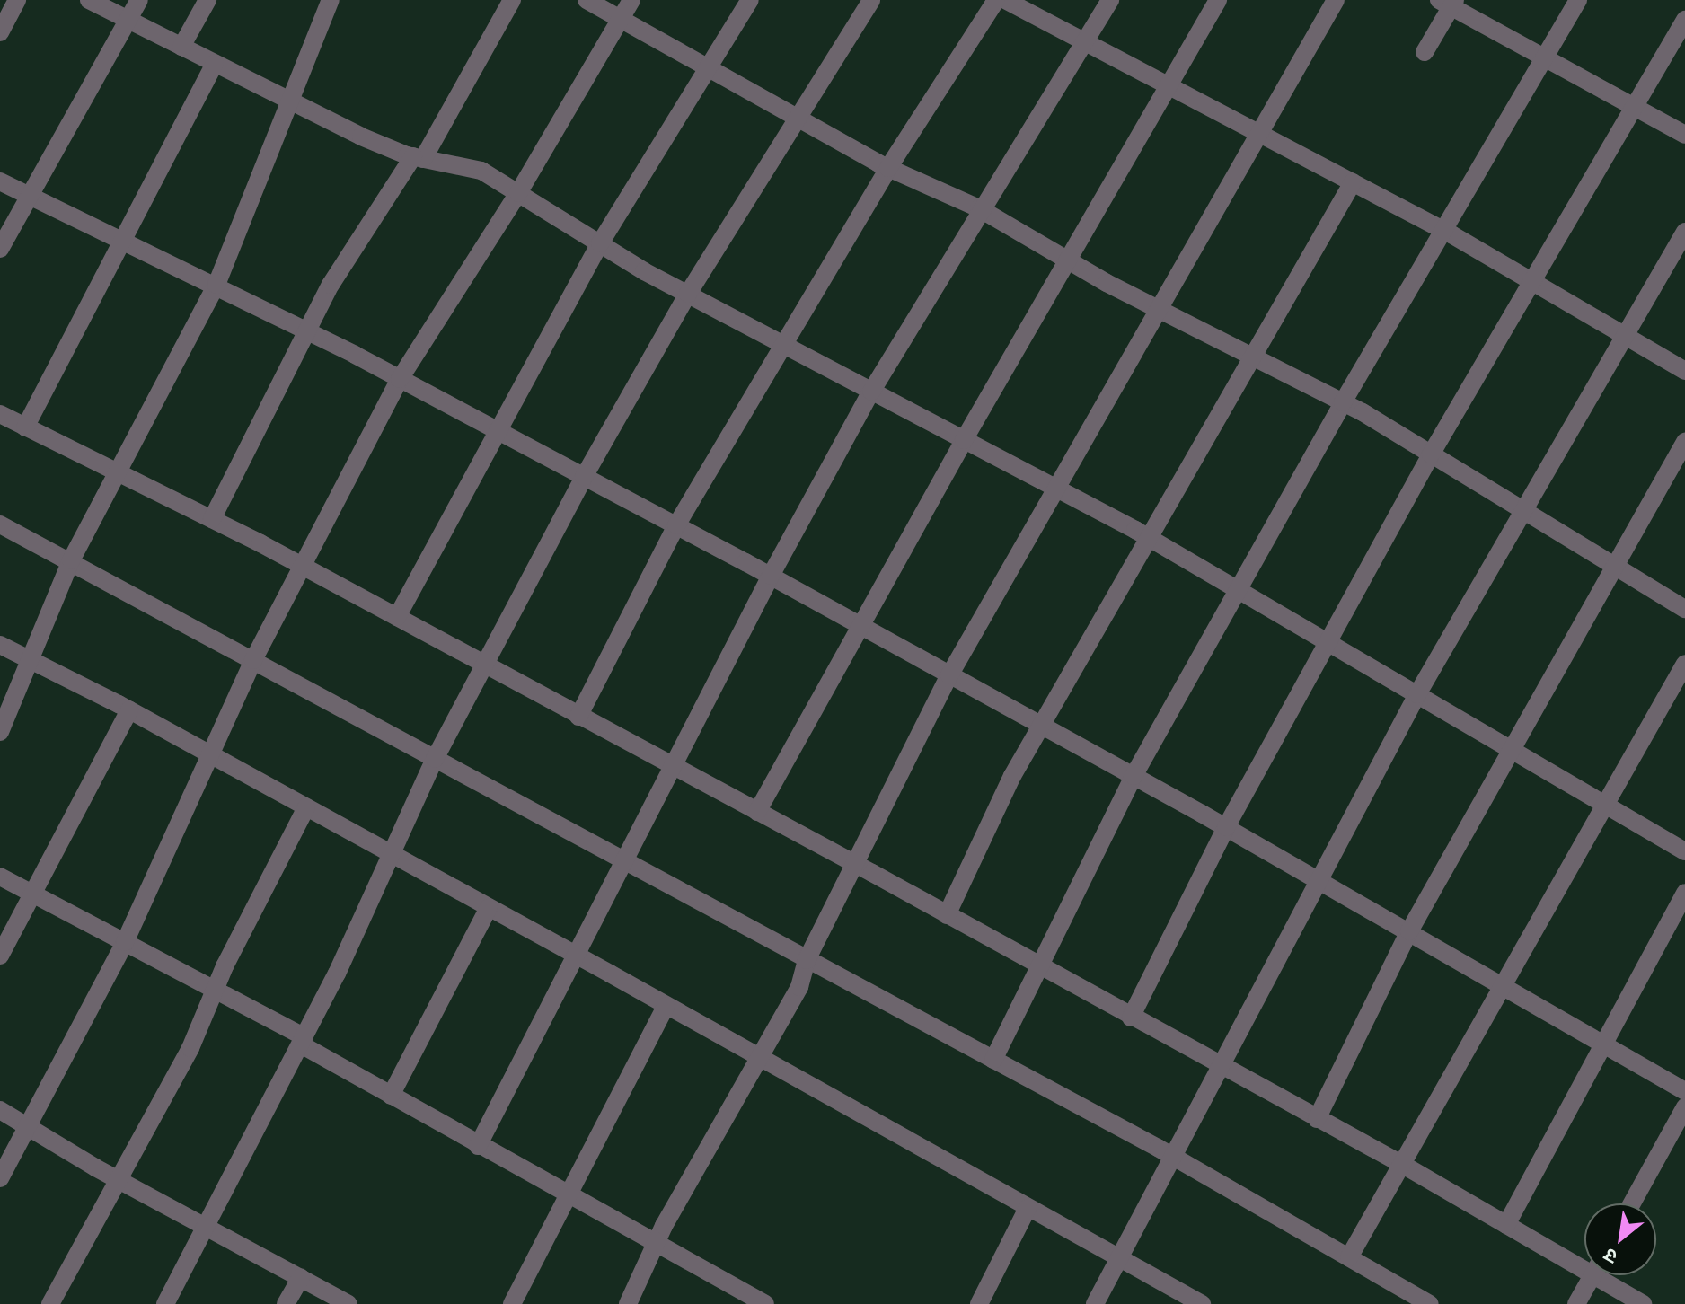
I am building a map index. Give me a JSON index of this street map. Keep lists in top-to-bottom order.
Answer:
{
  "north": "bottom left"
}
